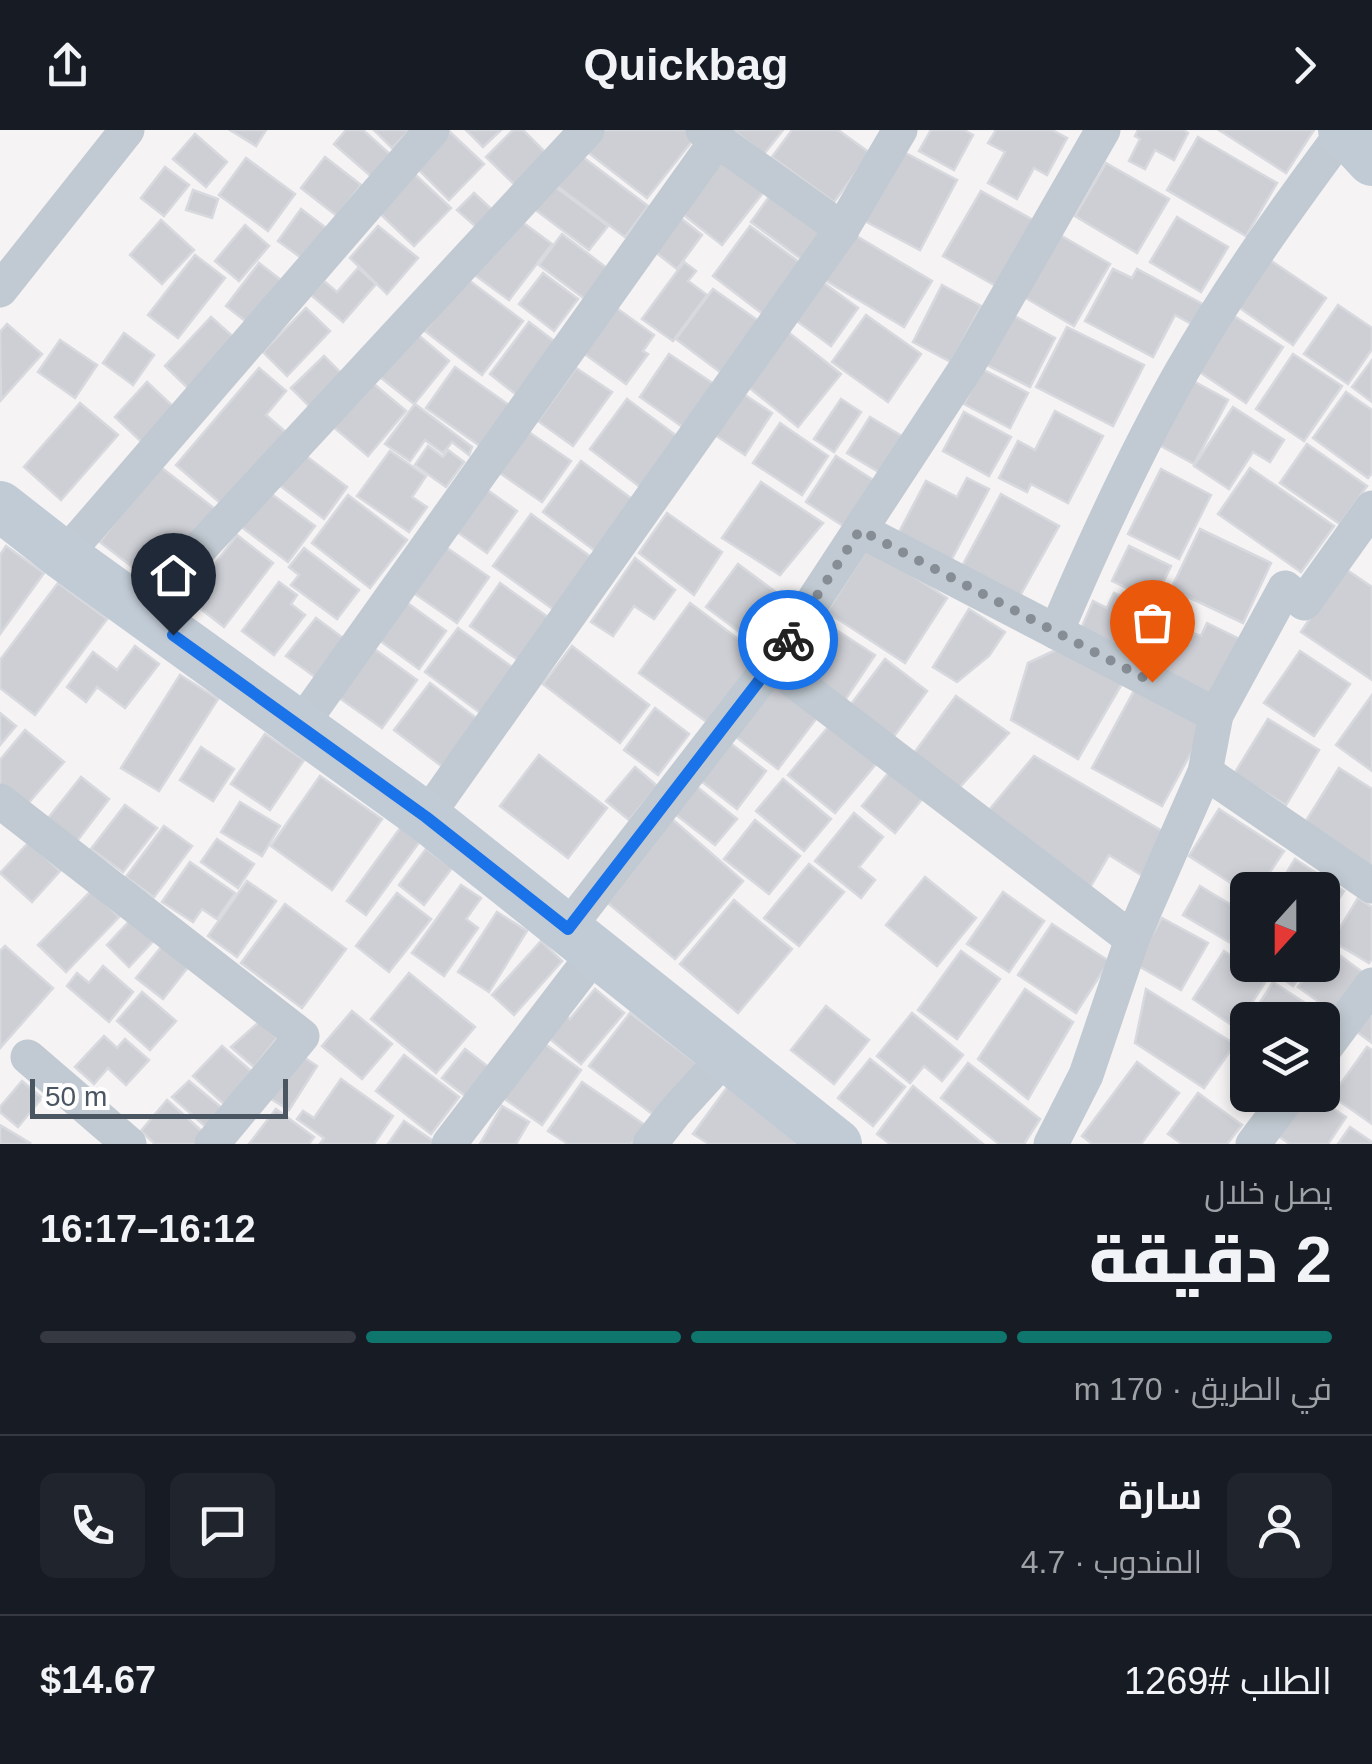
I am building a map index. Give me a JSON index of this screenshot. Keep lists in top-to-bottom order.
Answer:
{
  "scale_bar": "50 m",
  "north": "bottom",
  "page": {
    "header": "Quickbag",
    "scale": "50 m",
    "heading": ["2 دقيقة", "يصل خلال", "16:12–16:17"],
    "panel": [
      "سارة",
      "المندوب · 4.7",
      "الطلب #1269",
      "$14.67"
    ],
    "bar": "في الطريق · 170 m"
  }
}
